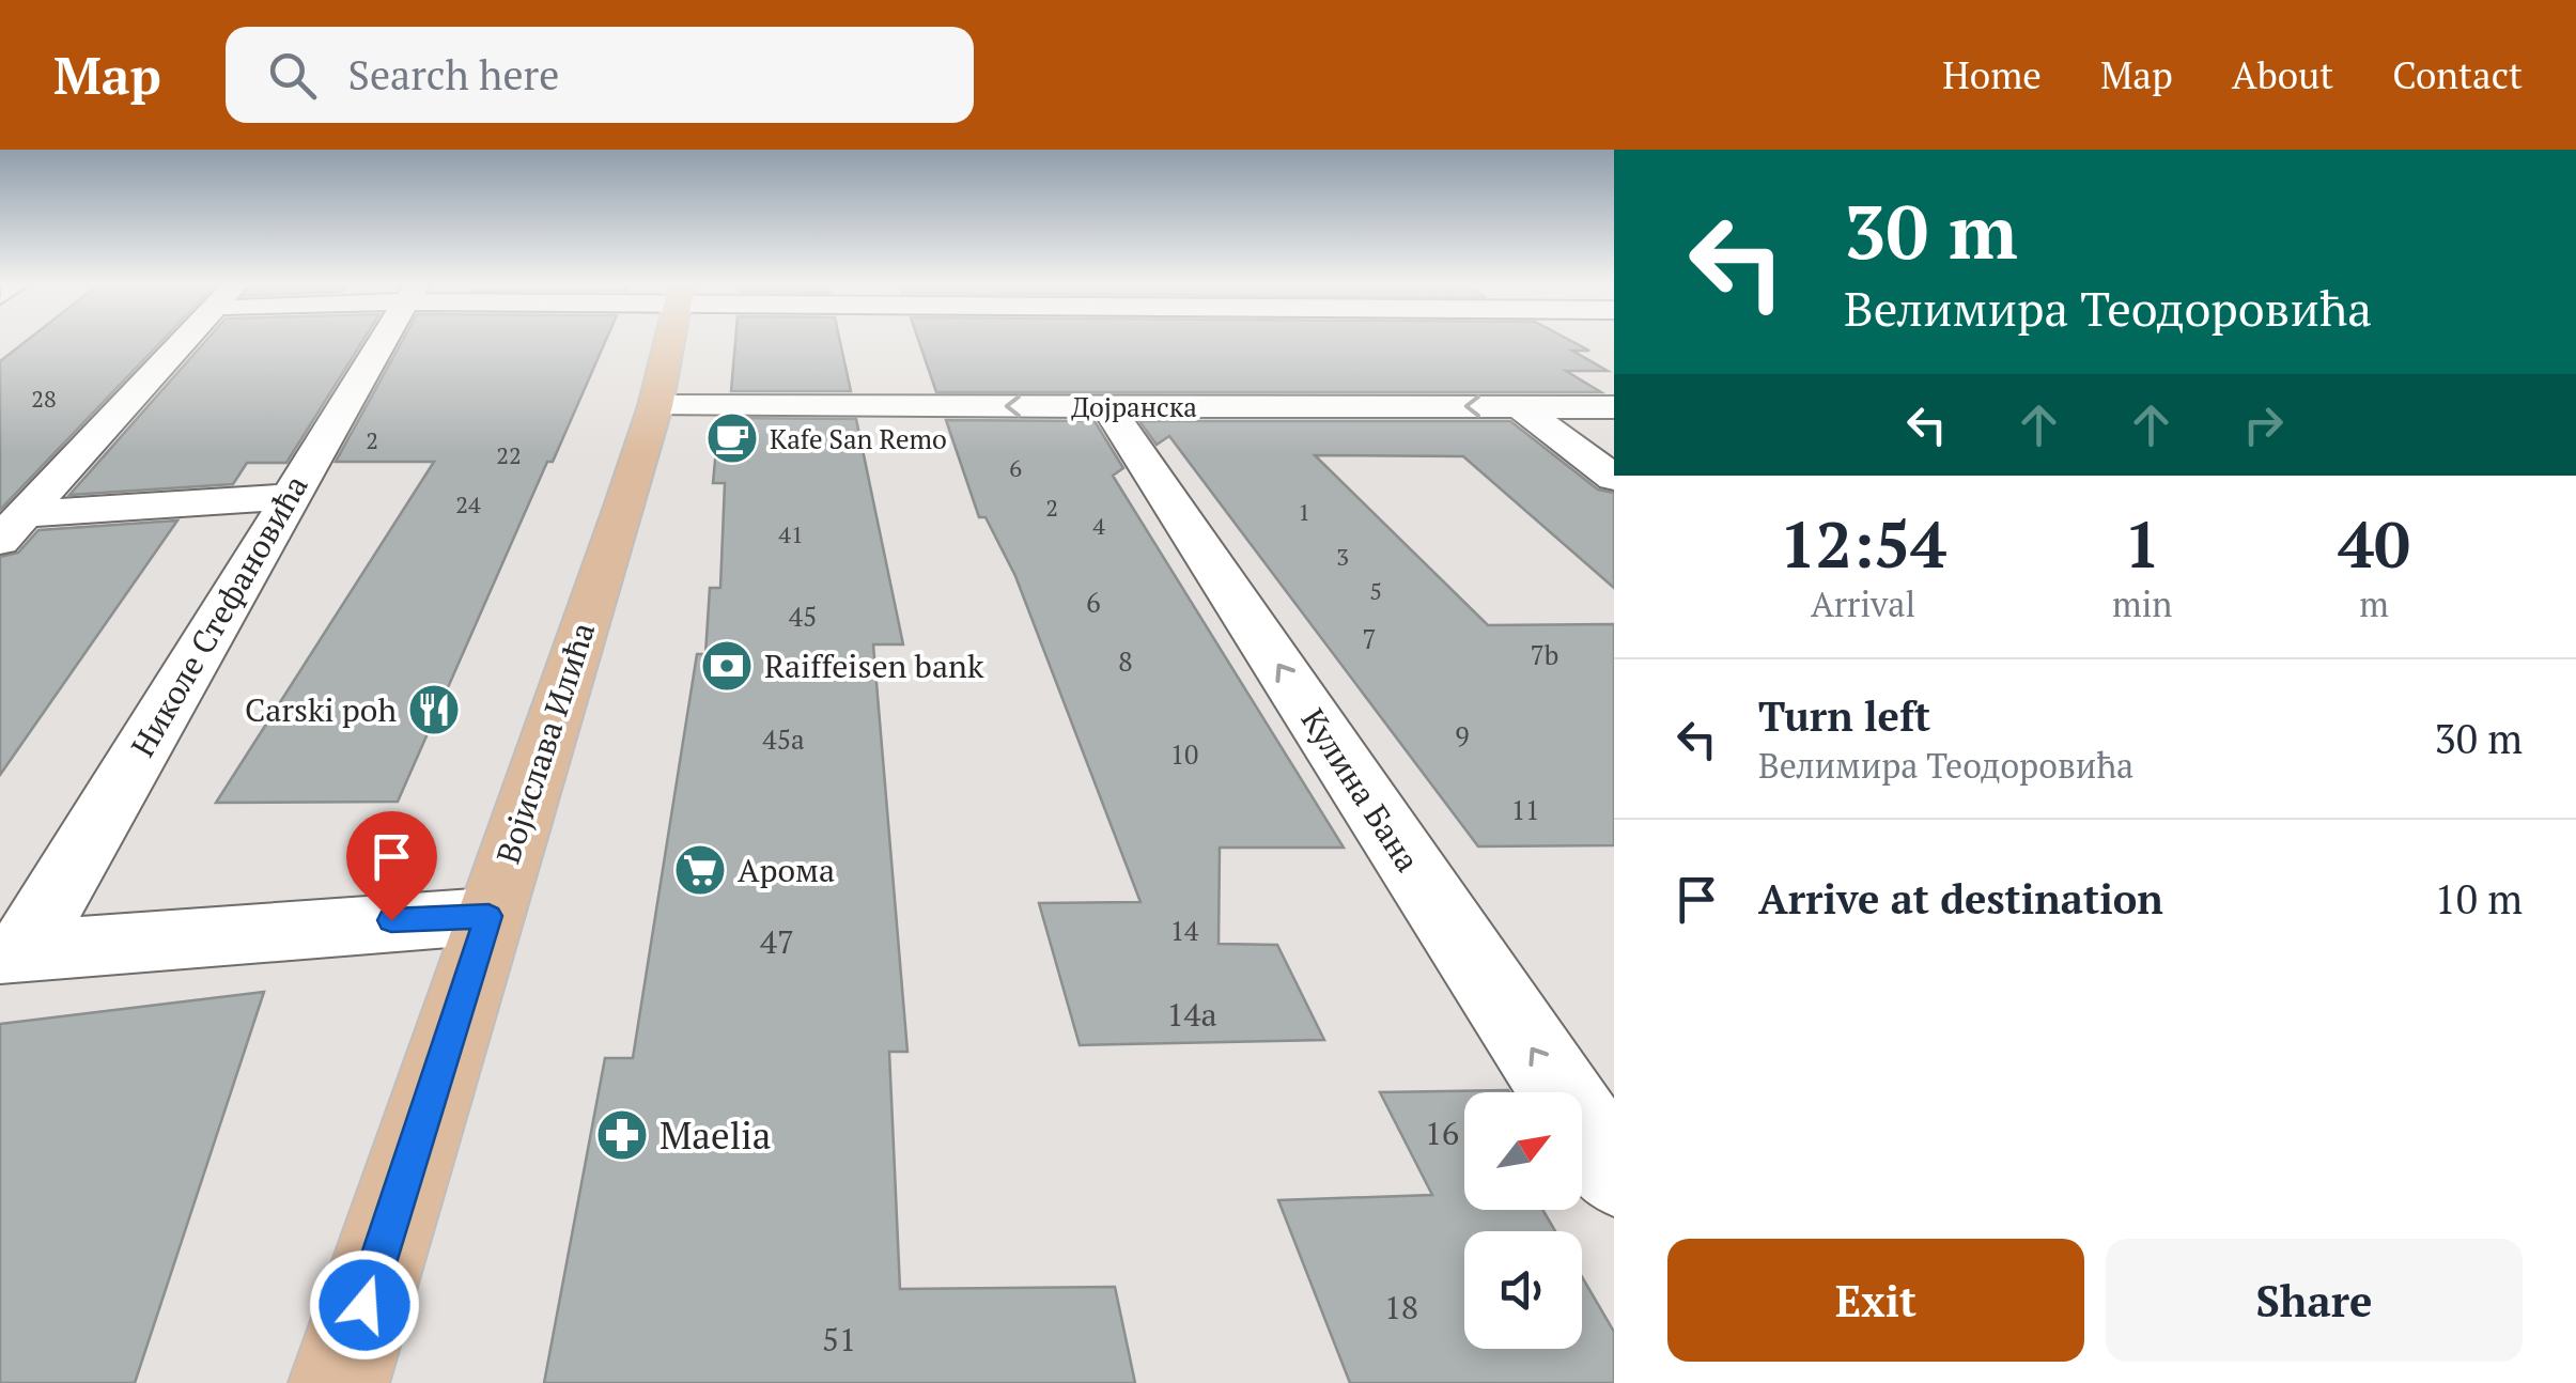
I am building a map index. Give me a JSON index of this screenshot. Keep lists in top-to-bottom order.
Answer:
{
  "streets": {
    "main road": ["Војислава Илића"],
    "street": ["Дојранска", "Николе Стефановића", "Кулина Бана"]
  },
  "crossings": [
    ["Дојранска", "Војислава Илића"],
    ["Дојранска", "Кулина Бана"]
  ],
  "one_way": ["Дојранска", "Кулина Бана"],
  "places": {
    "cafe": ["Kafe San Remo"],
    "bank": ["Raiffeisen bank"],
    "restaurant": ["Carski poh"],
    "supermarket": ["Арома"],
    "pharmacy": ["Maelia"]
  },
  "house_numbers": [
    "28",
    "2",
    "22",
    "6",
    "24",
    "2",
    "1",
    "4",
    "41",
    "3",
    "5",
    "6",
    "45",
    "7",
    "7b",
    "8",
    "9",
    "45a",
    "10",
    "11",
    "14",
    "47",
    "14a",
    "16",
    "18",
    "51"
  ],
  "north": "top right",
  "page": {
    "header": "Map",
    "search": "Search here",
    "nav": [
      "Home",
      "Map",
      "About",
      "Contact"
    ],
    "turn": ["30 m", "Велимира Теодоровића"],
    "eta": [
      "12:54",
      "Arrival",
      "1",
      "min",
      "40",
      "m"
    ],
    "list": [
      {
        "name": "Turn left",
        "note": "Велимира Теодоровића",
        "value": "30 m"
      },
      {
        "name": "Arrive at destination",
        "value": "10 m"
      }
    ],
    "buttons": ["Exit", "Share"]
  }
}
